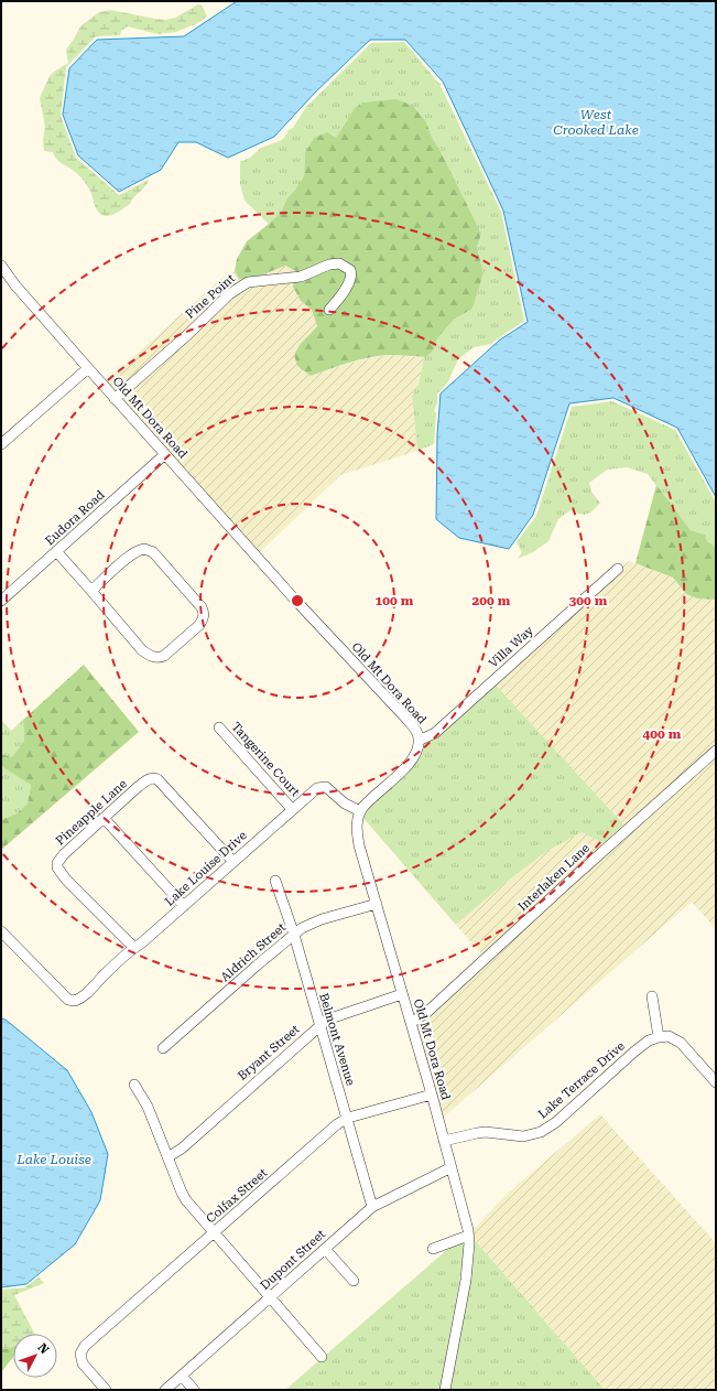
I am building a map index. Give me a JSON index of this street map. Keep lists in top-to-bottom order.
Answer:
{
  "streets": {
    "street": [
      "Pine Point",
      "Old Mt Dora Road",
      "Eudora Road",
      "Villa Way",
      "Tangerine Court",
      "Pineapple Lane",
      "Lake Louise Drive",
      "Interlaken Lane",
      "Aldrich Street",
      "Belmont Avenue",
      "Bryant Street",
      "Lake Terrace Drive",
      "Colfax Street",
      "Dupont Street"
    ]
  },
  "crossings": [
    ["Pine Point", "Old Mt Dora Road"],
    ["Old Mt Dora Road", "Eudora Road"],
    ["Old Mt Dora Road", "Villa Way"],
    ["Old Mt Dora Road", "Lake Louise Drive"],
    ["Old Mt Dora Road", "Interlaken Lane"],
    ["Old Mt Dora Road", "Aldrich Street"],
    ["Old Mt Dora Road", "Bryant Street"],
    ["Old Mt Dora Road", "Lake Terrace Drive"],
    ["Old Mt Dora Road", "Colfax Street"],
    ["Old Mt Dora Road", "Dupont Street"],
    ["Tangerine Court", "Lake Louise Drive"],
    ["Pineapple Lane", "Lake Louise Drive"],
    ["Aldrich Street", "Belmont Avenue"],
    ["Belmont Avenue", "Bryant Street"],
    ["Belmont Avenue", "Colfax Street"],
    ["Belmont Avenue", "Dupont Street"]
  ],
  "water": ["West Crooked Lake", "Lake Louise"],
  "north": "top right",
  "rings": [
    "100 m",
    "200 m",
    "300 m",
    "400 m"
  ]
}
